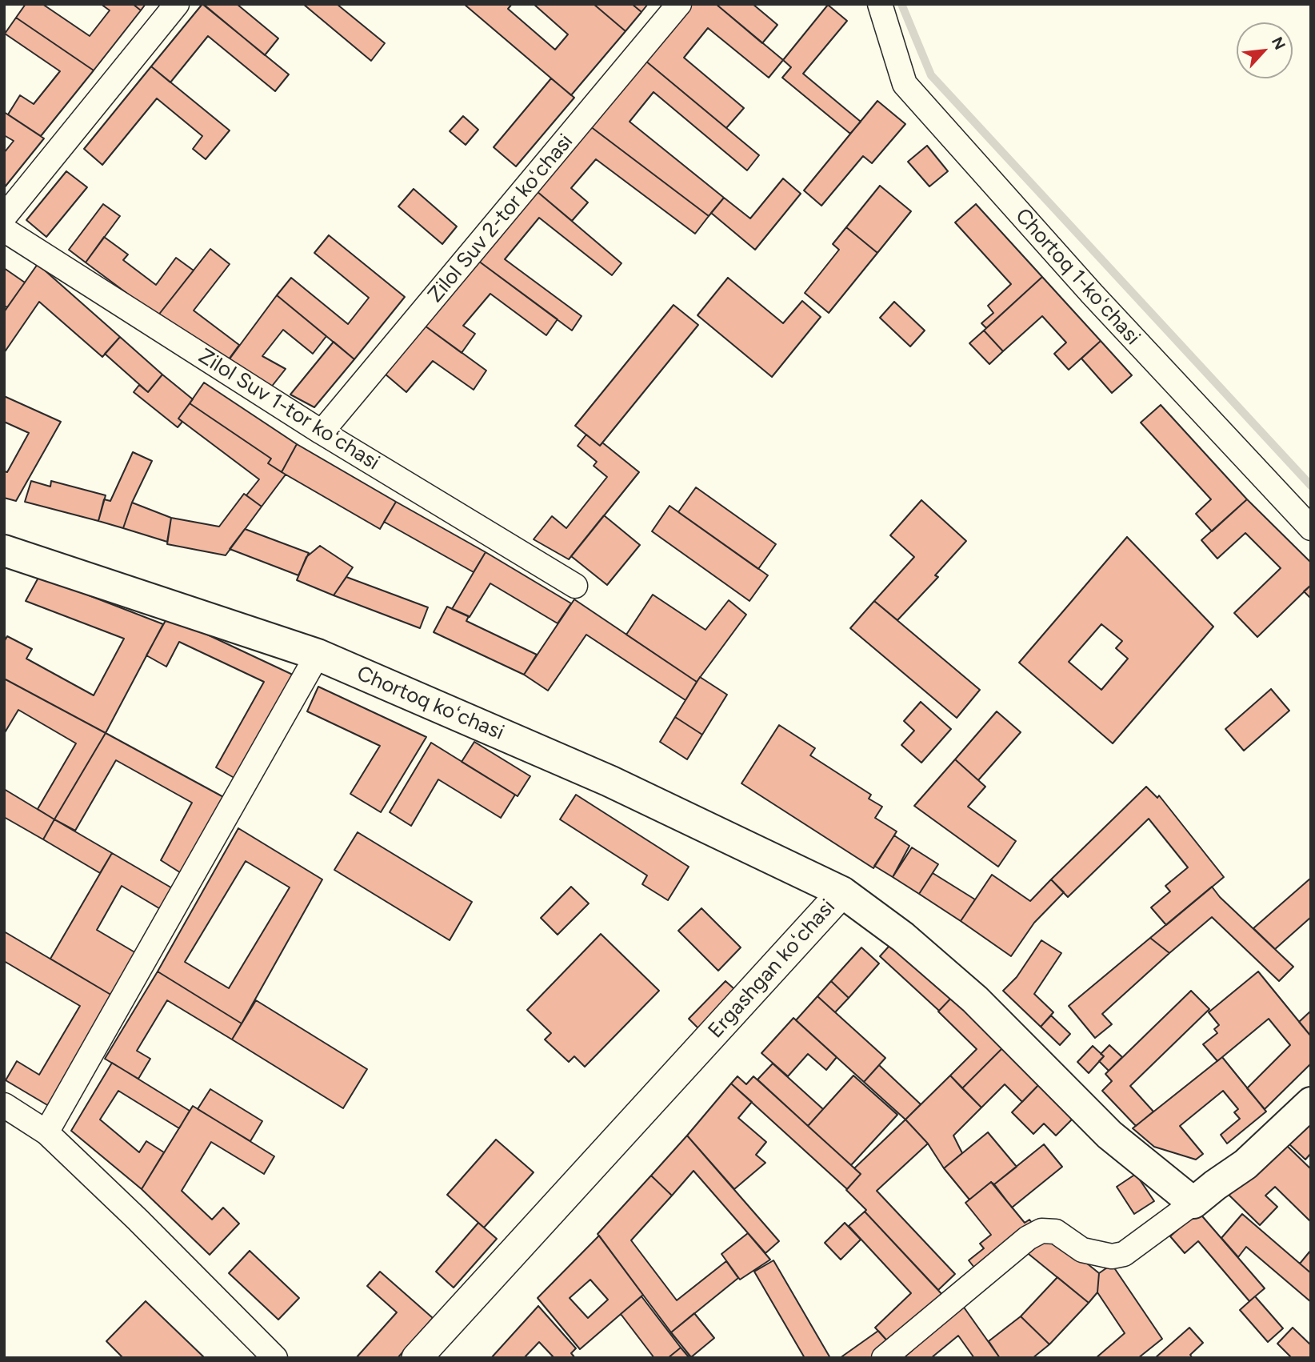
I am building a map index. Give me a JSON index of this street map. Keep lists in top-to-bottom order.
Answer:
{
  "streets": {
    "main road": ["Chortoq koʻchasi", "Ergashgan koʻchasi"],
    "street": ["Zilol Suv 2-tor koʻchasi", "Chortoq 1-koʻchasi", "Zilol Suv 1-tor koʻchasi"]
  },
  "crossings": [
    ["Zilol Suv 2-tor koʻchasi", "Zilol Suv 1-tor koʻchasi"],
    ["Chortoq koʻchasi", "Ergashgan koʻchasi"]
  ],
  "north": "top right"
}
